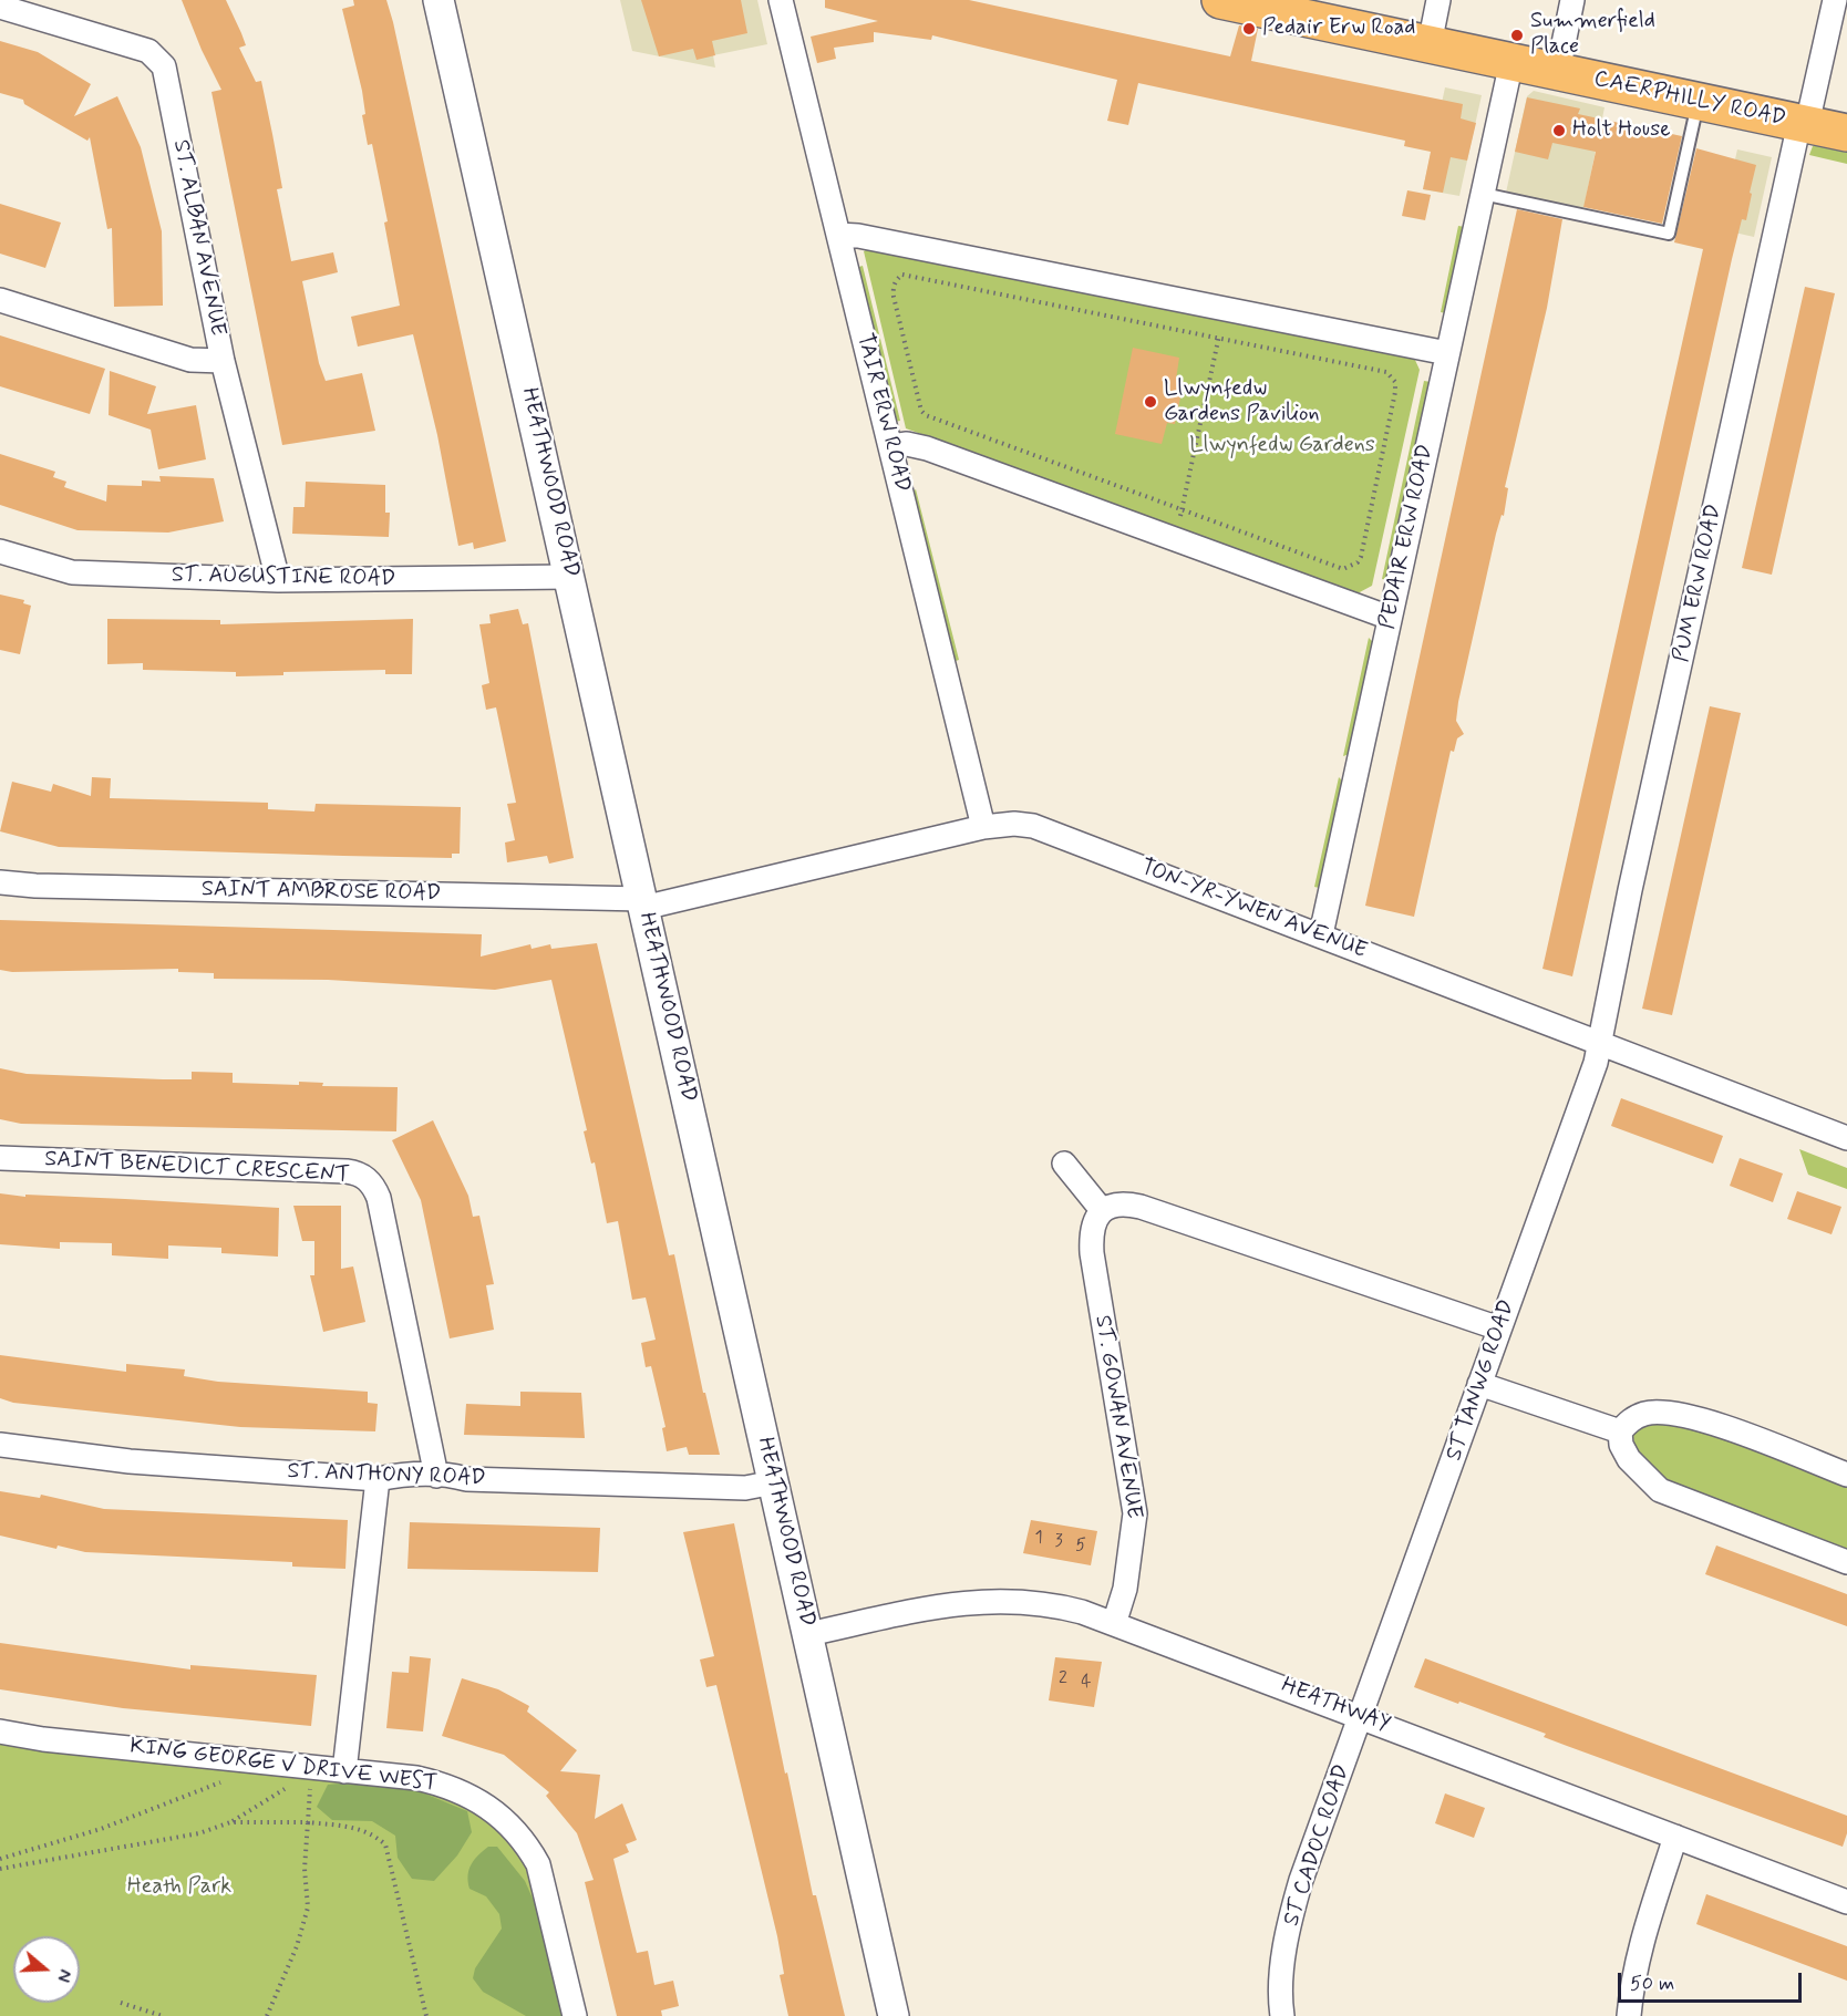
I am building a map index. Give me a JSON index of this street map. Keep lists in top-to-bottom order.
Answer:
{
  "streets": {
    "main road": ["CAERPHILLY ROAD"],
    "street": [
      "ST. ALBAN AVENUE",
      "TAIR ERW ROAD",
      "HEATHWOOD ROAD",
      "PEDAIR ERW ROAD",
      "ST. AUGUSTINE ROAD",
      "PUM ERW ROAD",
      "SAINT AMBROSE ROAD",
      "TON-YR-YWEN AVENUE",
      "SAINT BENEDICT CRESCENT",
      "ST TANWG ROAD",
      "ST. GOWAN AVENUE",
      "ST. ANTHONY ROAD",
      "HEATHWAY",
      "KING GEORGE V DRIVE WEST",
      "ST CADOC ROAD"
    ]
  },
  "crossings": [
    ["CAERPHILLY ROAD", "PEDAIR ERW ROAD"],
    ["CAERPHILLY ROAD", "PUM ERW ROAD"],
    ["ST. ALBAN AVENUE", "ST. AUGUSTINE ROAD"],
    ["TAIR ERW ROAD", "TON-YR-YWEN AVENUE"],
    ["HEATHWOOD ROAD", "ST. AUGUSTINE ROAD"],
    ["HEATHWOOD ROAD", "SAINT AMBROSE ROAD"],
    ["HEATHWOOD ROAD", "TON-YR-YWEN AVENUE"],
    ["HEATHWOOD ROAD", "ST. ANTHONY ROAD"],
    ["HEATHWOOD ROAD", "HEATHWAY"],
    ["PEDAIR ERW ROAD", "TON-YR-YWEN AVENUE"],
    ["PUM ERW ROAD", "TON-YR-YWEN AVENUE"],
    ["PUM ERW ROAD", "ST TANWG ROAD"],
    ["SAINT AMBROSE ROAD", "TON-YR-YWEN AVENUE"],
    ["TON-YR-YWEN AVENUE", "ST TANWG ROAD"],
    ["SAINT BENEDICT CRESCENT", "ST. ANTHONY ROAD"],
    ["ST TANWG ROAD", "HEATHWAY"],
    ["ST TANWG ROAD", "ST CADOC ROAD"],
    ["ST. GOWAN AVENUE", "HEATHWAY"],
    ["HEATHWAY", "ST CADOC ROAD"]
  ],
  "parks": ["Llwynfedw Gardens", "Heath Park"],
  "places": [
    "Pedair Erw Road",
    "Summerfield Place",
    "Holt House",
    "Llwynfedw Gardens Pavilion"
  ],
  "house_numbers": [
    "1",
    "3",
    "5",
    "2",
    "4"
  ],
  "scale_bar": "50 m",
  "north": "right"
}
